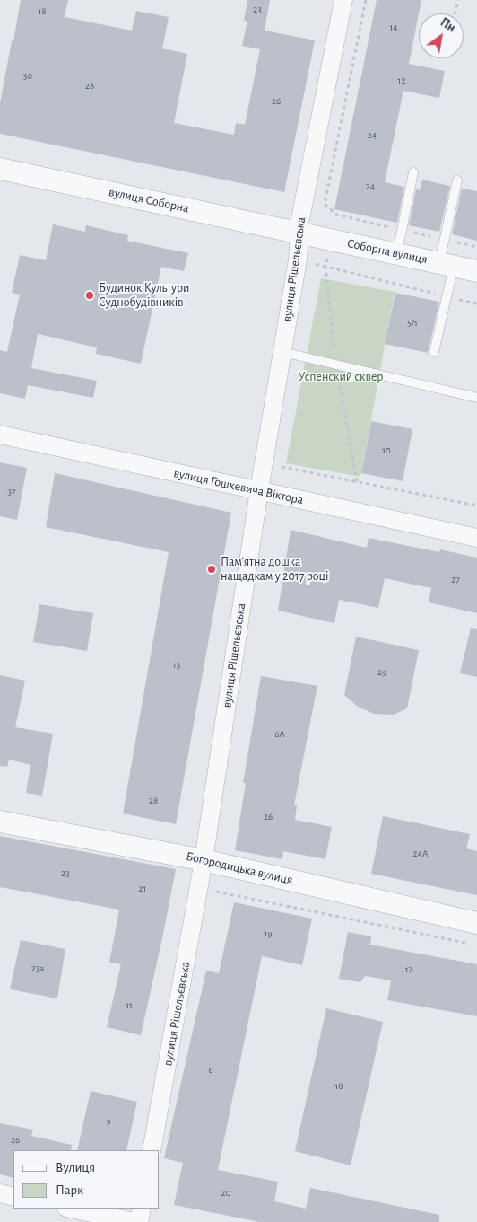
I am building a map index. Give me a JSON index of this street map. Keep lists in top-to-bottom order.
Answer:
{
  "streets": {
    "street": [
      "вулиця Соборна",
      "Соборна вулиця",
      "вулиця Рішельєвська",
      "вулиця Гошкевича Віктора",
      "Богородицька вулиця"
    ]
  },
  "crossings": [
    ["вулиця Соборна", "Соборна вулиця"],
    ["вулиця Соборна", "вулиця Рішельєвська"],
    ["Соборна вулиця", "вулиця Рішельєвська"],
    ["вулиця Рішельєвська", "вулиця Гошкевича Віктора"],
    ["вулиця Рішельєвська", "Богородицька вулиця"]
  ],
  "parks": ["Успенский сквер"],
  "places": ["Будинок Культури Суднобудівників", "Пам'ятна дошка нащадкам у 2017 році"],
  "house_numbers": [
    "23",
    "18",
    "14",
    "30",
    "12",
    "28",
    "26",
    "24",
    "24",
    "5/1",
    "10",
    "37",
    "27",
    "13",
    "29",
    "6А",
    "28",
    "26",
    "24А",
    "23",
    "21",
    "19",
    "23а",
    "17",
    "11",
    "6",
    "18",
    "9",
    "26",
    "20"
  ],
  "legend": ["Вулиця", "Парк"],
  "north": "top right"
}
